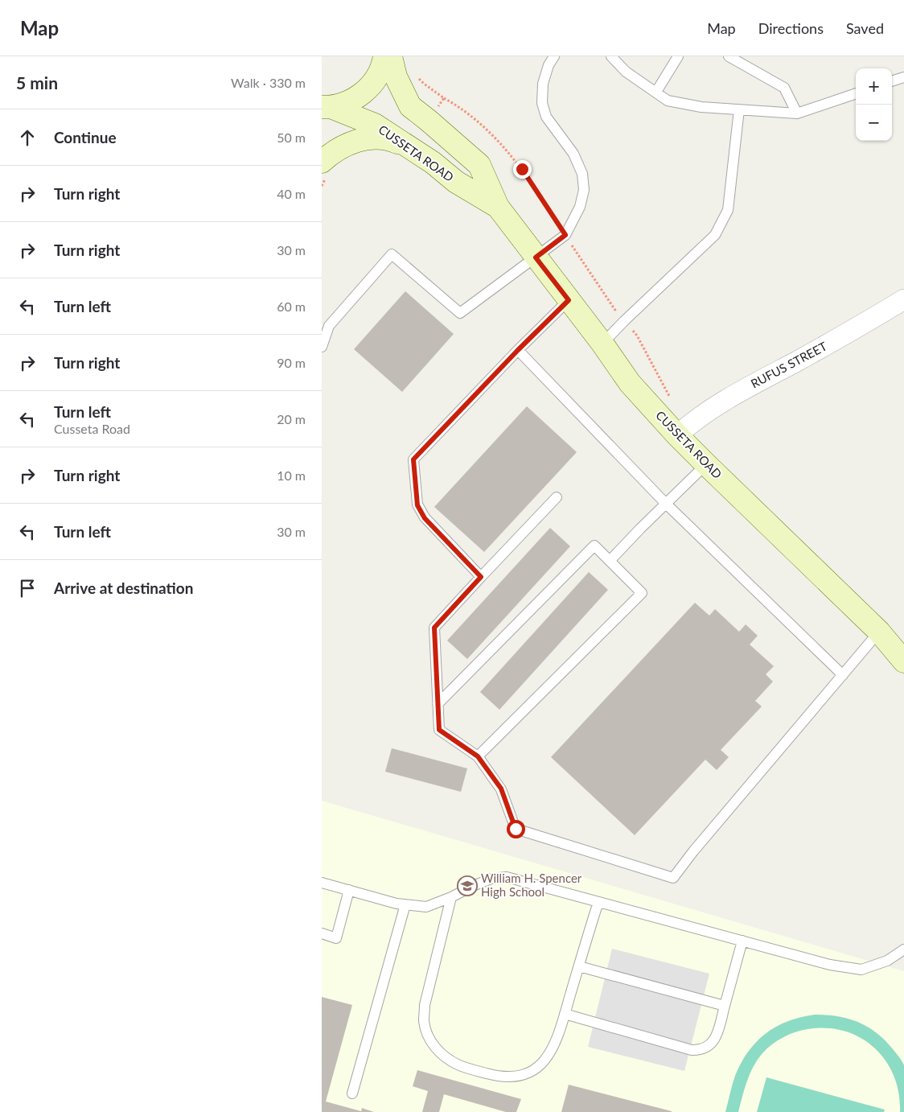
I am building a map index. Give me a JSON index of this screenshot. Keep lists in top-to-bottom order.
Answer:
{
  "streets": {
    "street": ["CUSSETA ROAD", "RUFUS STREET"]
  },
  "crossings": [
    ["CUSSETA ROAD", "RUFUS STREET"]
  ],
  "places": {
    "school or university": ["William H. Spencer High School"]
  },
  "page": {
    "header": "Map",
    "nav": ["Map", "Directions", "Saved"],
    "heading": ["5 min", "Walk · 330 m"],
    "map_buttons": ["+", "−"],
    "list": [
      ["Continue", "50 m"],
      ["Turn right", "40 m"],
      ["Turn right", "30 m"],
      ["Turn left", "60 m"],
      ["Turn right", "90 m"],
      ["Turn left", "Cusseta Road", "20 m"],
      ["Turn right", "10 m"],
      ["Turn left", "30 m"],
      "Arrive at destination"
    ]
  }
}
